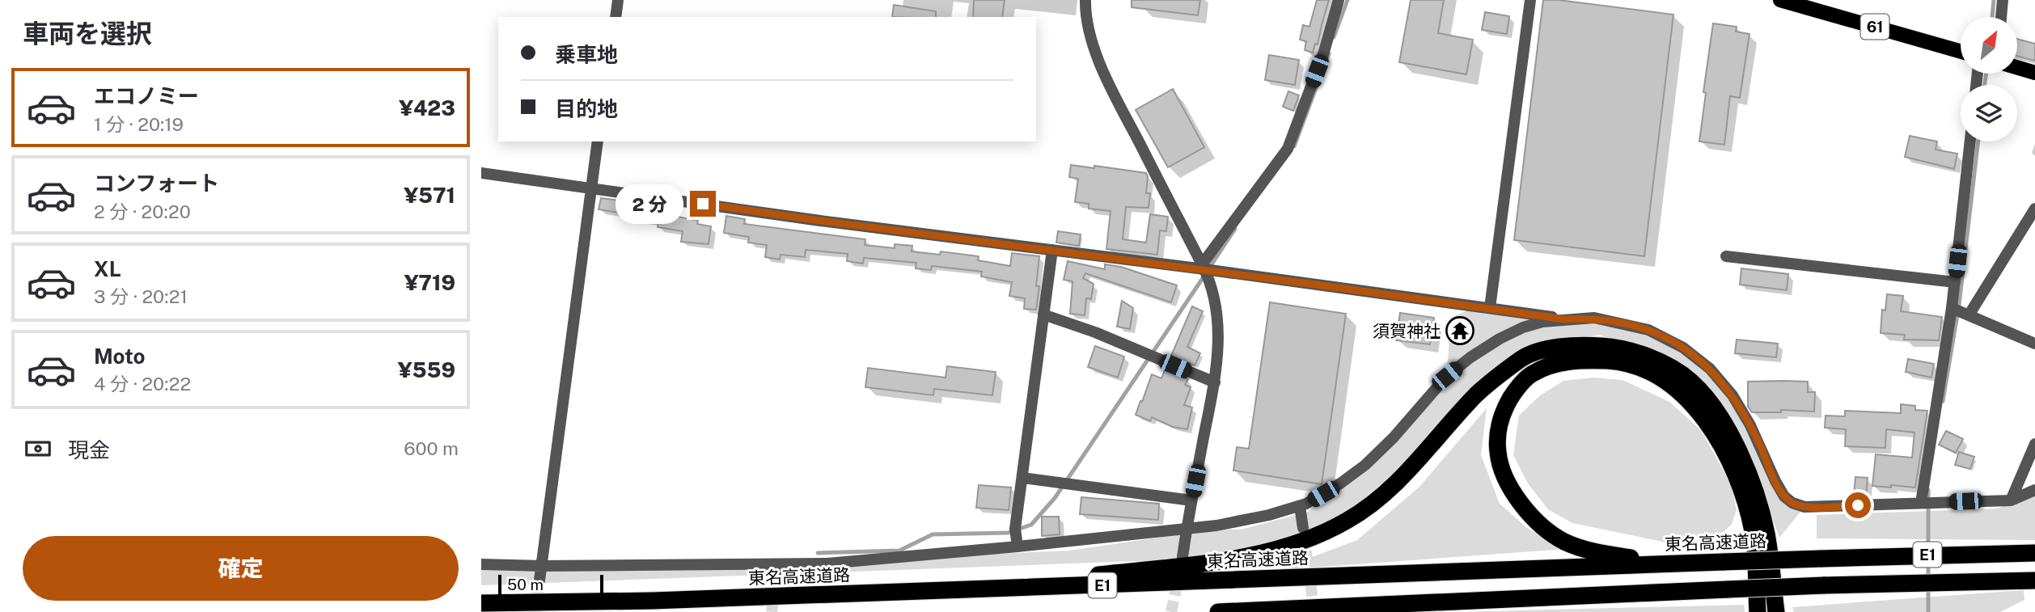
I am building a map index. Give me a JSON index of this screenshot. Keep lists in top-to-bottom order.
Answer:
{
  "streets": {
    "highway": ["東名高速道路", "E1"],
    "main road": ["61"]
  },
  "places": {
    "temple": ["須賀神社"]
  },
  "scale_bar": "50 m",
  "north": "top right",
  "page": {
    "heading": "車両を選択",
    "banner": ["乗車地", "目的地"],
    "list": [
      {
        "name": "エコノミー",
        "note": "1 分 · 20:19",
        "value": "¥423"
      },
      {
        "name": "コンフォート",
        "note": "2 分 · 20:20",
        "value": "¥571"
      },
      {
        "name": "XL",
        "note": "3 分 · 20:21",
        "value": "¥719"
      },
      {
        "name": "Moto",
        "note": "4 分 · 20:22",
        "value": "¥559"
      }
    ],
    "bubble": "2 分",
    "pay": ["現金", "600 m"],
    "buttons": "確定",
    "scale": "50 m"
  }
}
